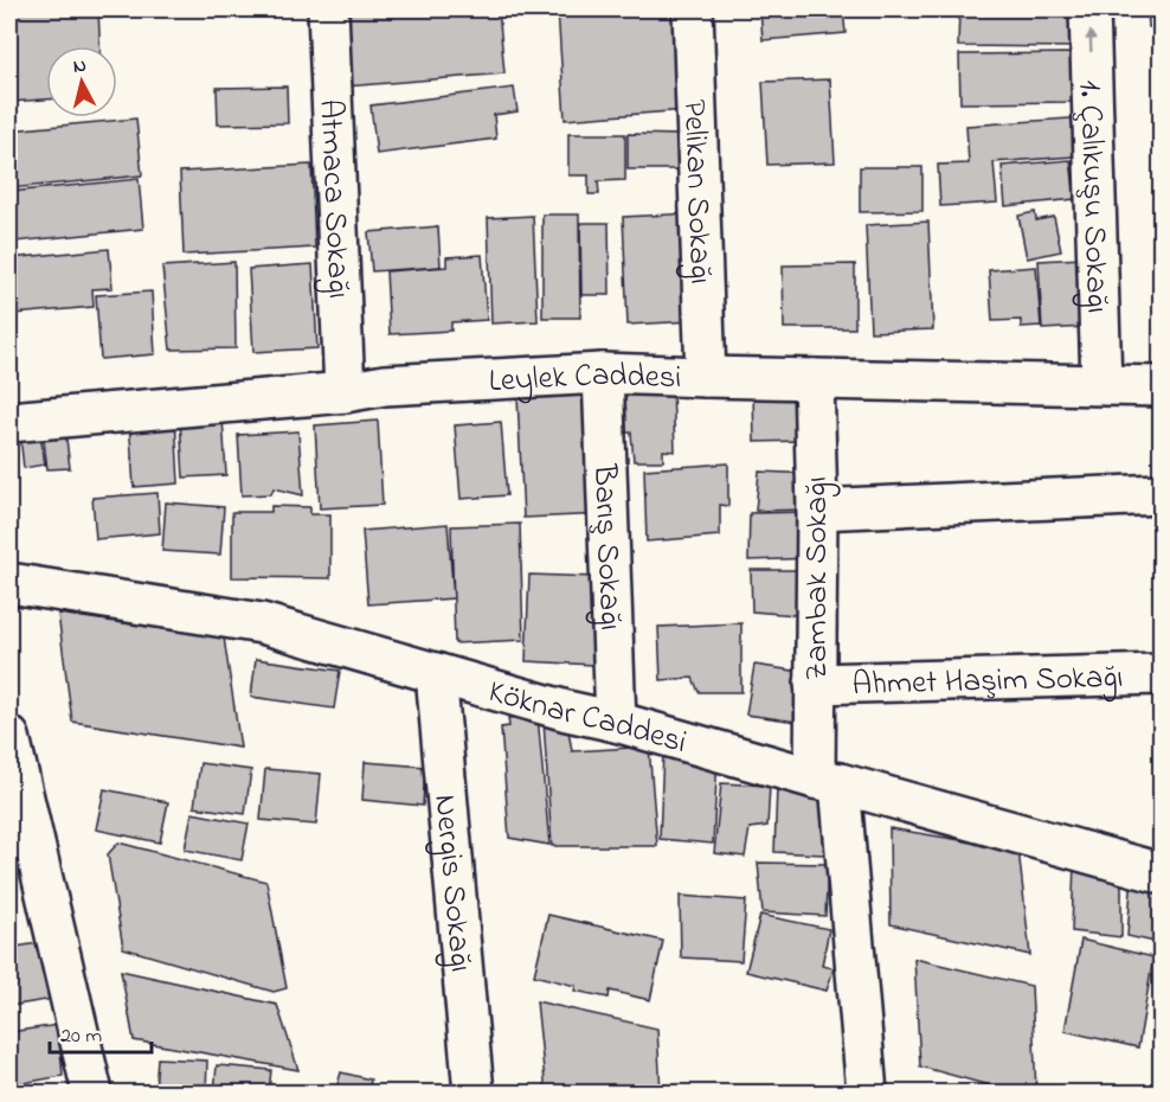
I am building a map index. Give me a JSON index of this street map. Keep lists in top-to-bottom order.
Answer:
{
  "streets": {
    "street": [
      "Pelikan Sokağı",
      "1. Çalıkuşu Sokağı",
      "Atmaca Sokağı",
      "Leylek Caddesi",
      "Barış Sokağı",
      "Zambak Sokağı",
      "Ahmet Haşim Sokağı",
      "Köknar Caddesi",
      "Nergis Sokağı"
    ]
  },
  "crossings": [
    ["Pelikan Sokağı", "Leylek Caddesi"],
    ["1. Çalıkuşu Sokağı", "Leylek Caddesi"],
    ["Atmaca Sokağı", "Leylek Caddesi"],
    ["Leylek Caddesi", "Barış Sokağı"],
    ["Leylek Caddesi", "Zambak Sokağı"],
    ["Barış Sokağı", "Köknar Caddesi"],
    ["Zambak Sokağı", "Ahmet Haşim Sokağı"],
    ["Zambak Sokağı", "Köknar Caddesi"],
    ["Köknar Caddesi", "Nergis Sokağı"]
  ],
  "one_way": ["1. Çalıkuşu Sokağı"],
  "scale_bar": "20 m",
  "north": "top"
}
